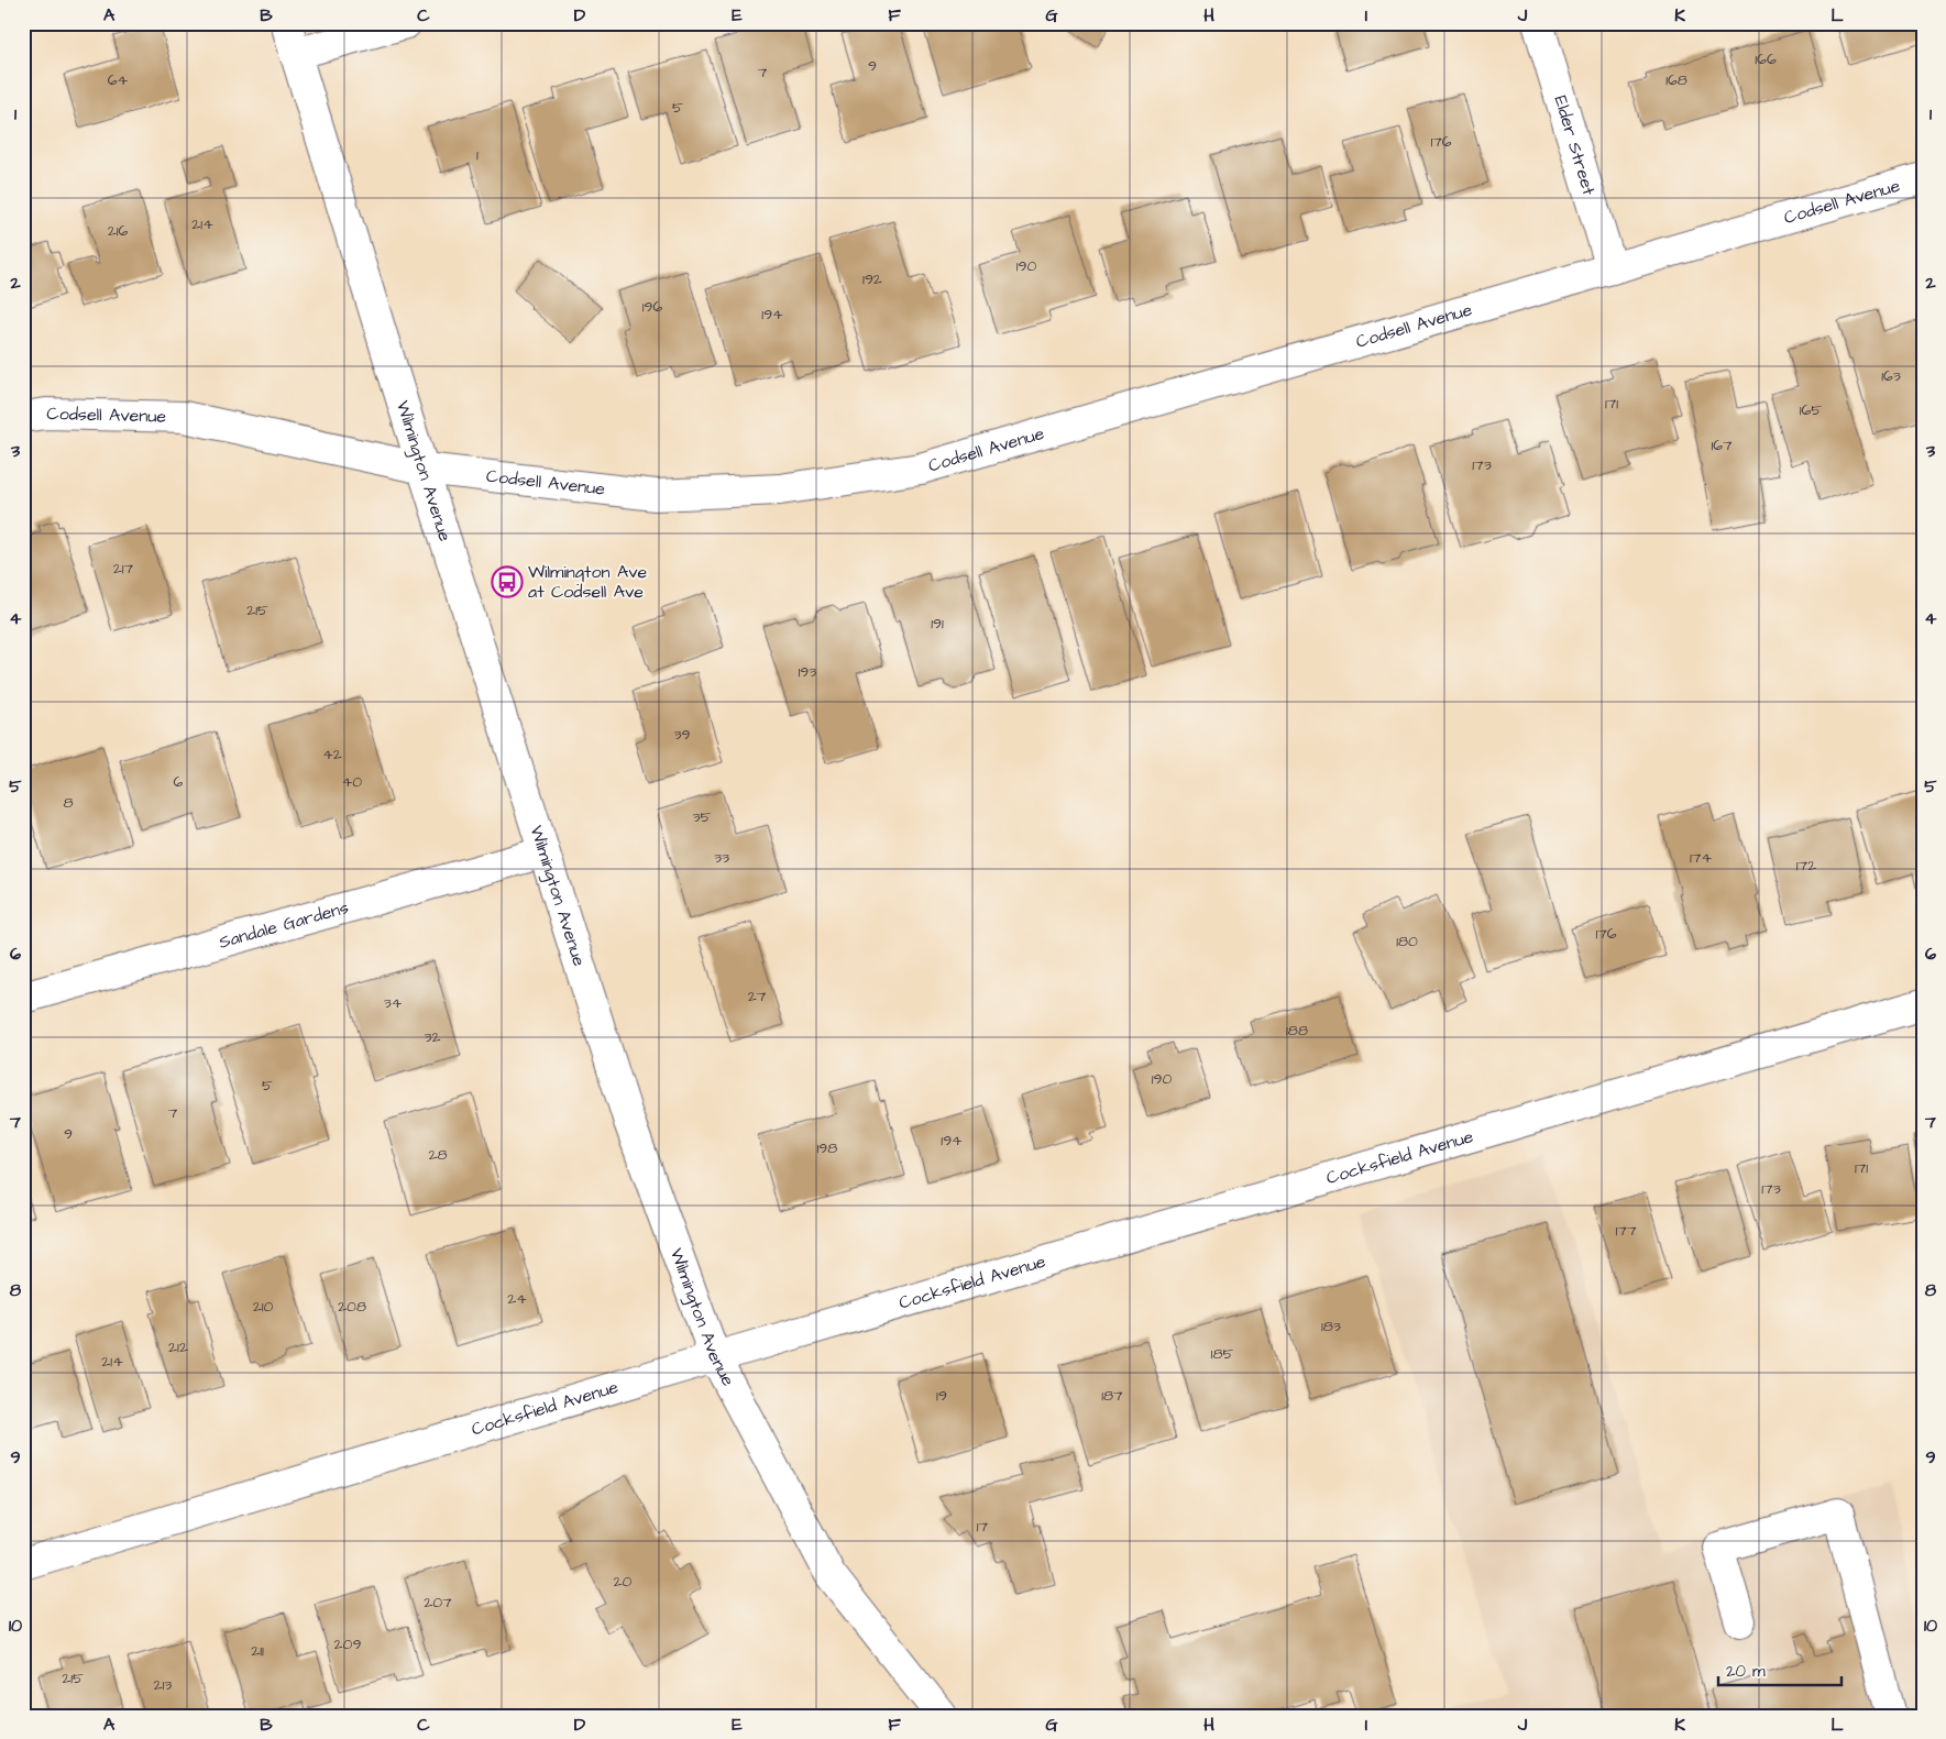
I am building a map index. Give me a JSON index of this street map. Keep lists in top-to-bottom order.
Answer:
{
  "streets": {
    "street": [
      "Elder Street",
      "Codsell Avenue",
      "Wilmington Avenue",
      "Sandale Gardens",
      "Cocksfield Avenue"
    ]
  },
  "crossings": [
    ["Elder Street", "Codsell Avenue"],
    ["Codsell Avenue", "Wilmington Avenue"],
    ["Wilmington Avenue", "Sandale Gardens"],
    ["Wilmington Avenue", "Cocksfield Avenue"]
  ],
  "places": {
    "bus stop": ["Wilmington Ave at Codsell Ave"]
  },
  "house_numbers": [
    "166",
    "9",
    "7",
    "64",
    "168",
    "5",
    "176",
    "1",
    "214",
    "216",
    "190",
    "192",
    "196",
    "194",
    "163",
    "171",
    "165",
    "167",
    "173",
    "217",
    "215",
    "191",
    "193",
    "39",
    "42",
    "6",
    "40",
    "8",
    "35",
    "33",
    "174",
    "172",
    "176",
    "180",
    "27",
    "34",
    "188",
    "32",
    "190",
    "5",
    "7",
    "9",
    "194",
    "198",
    "28",
    "171",
    "173",
    "177",
    "24",
    "210",
    "208",
    "183",
    "212",
    "185",
    "214",
    "19",
    "187",
    "17",
    "20",
    "207",
    "209",
    "211",
    "215",
    "213"
  ],
  "scale_bar": "20 m",
  "grid": {
    "columns": [
      "A",
      "B",
      "C",
      "D",
      "E",
      "F",
      "G",
      "H",
      "I",
      "J",
      "K",
      "L"
    ],
    "rows": [
      "1",
      "2",
      "3",
      "4",
      "5",
      "6",
      "7",
      "8",
      "9",
      "10"
    ]
  }
}
